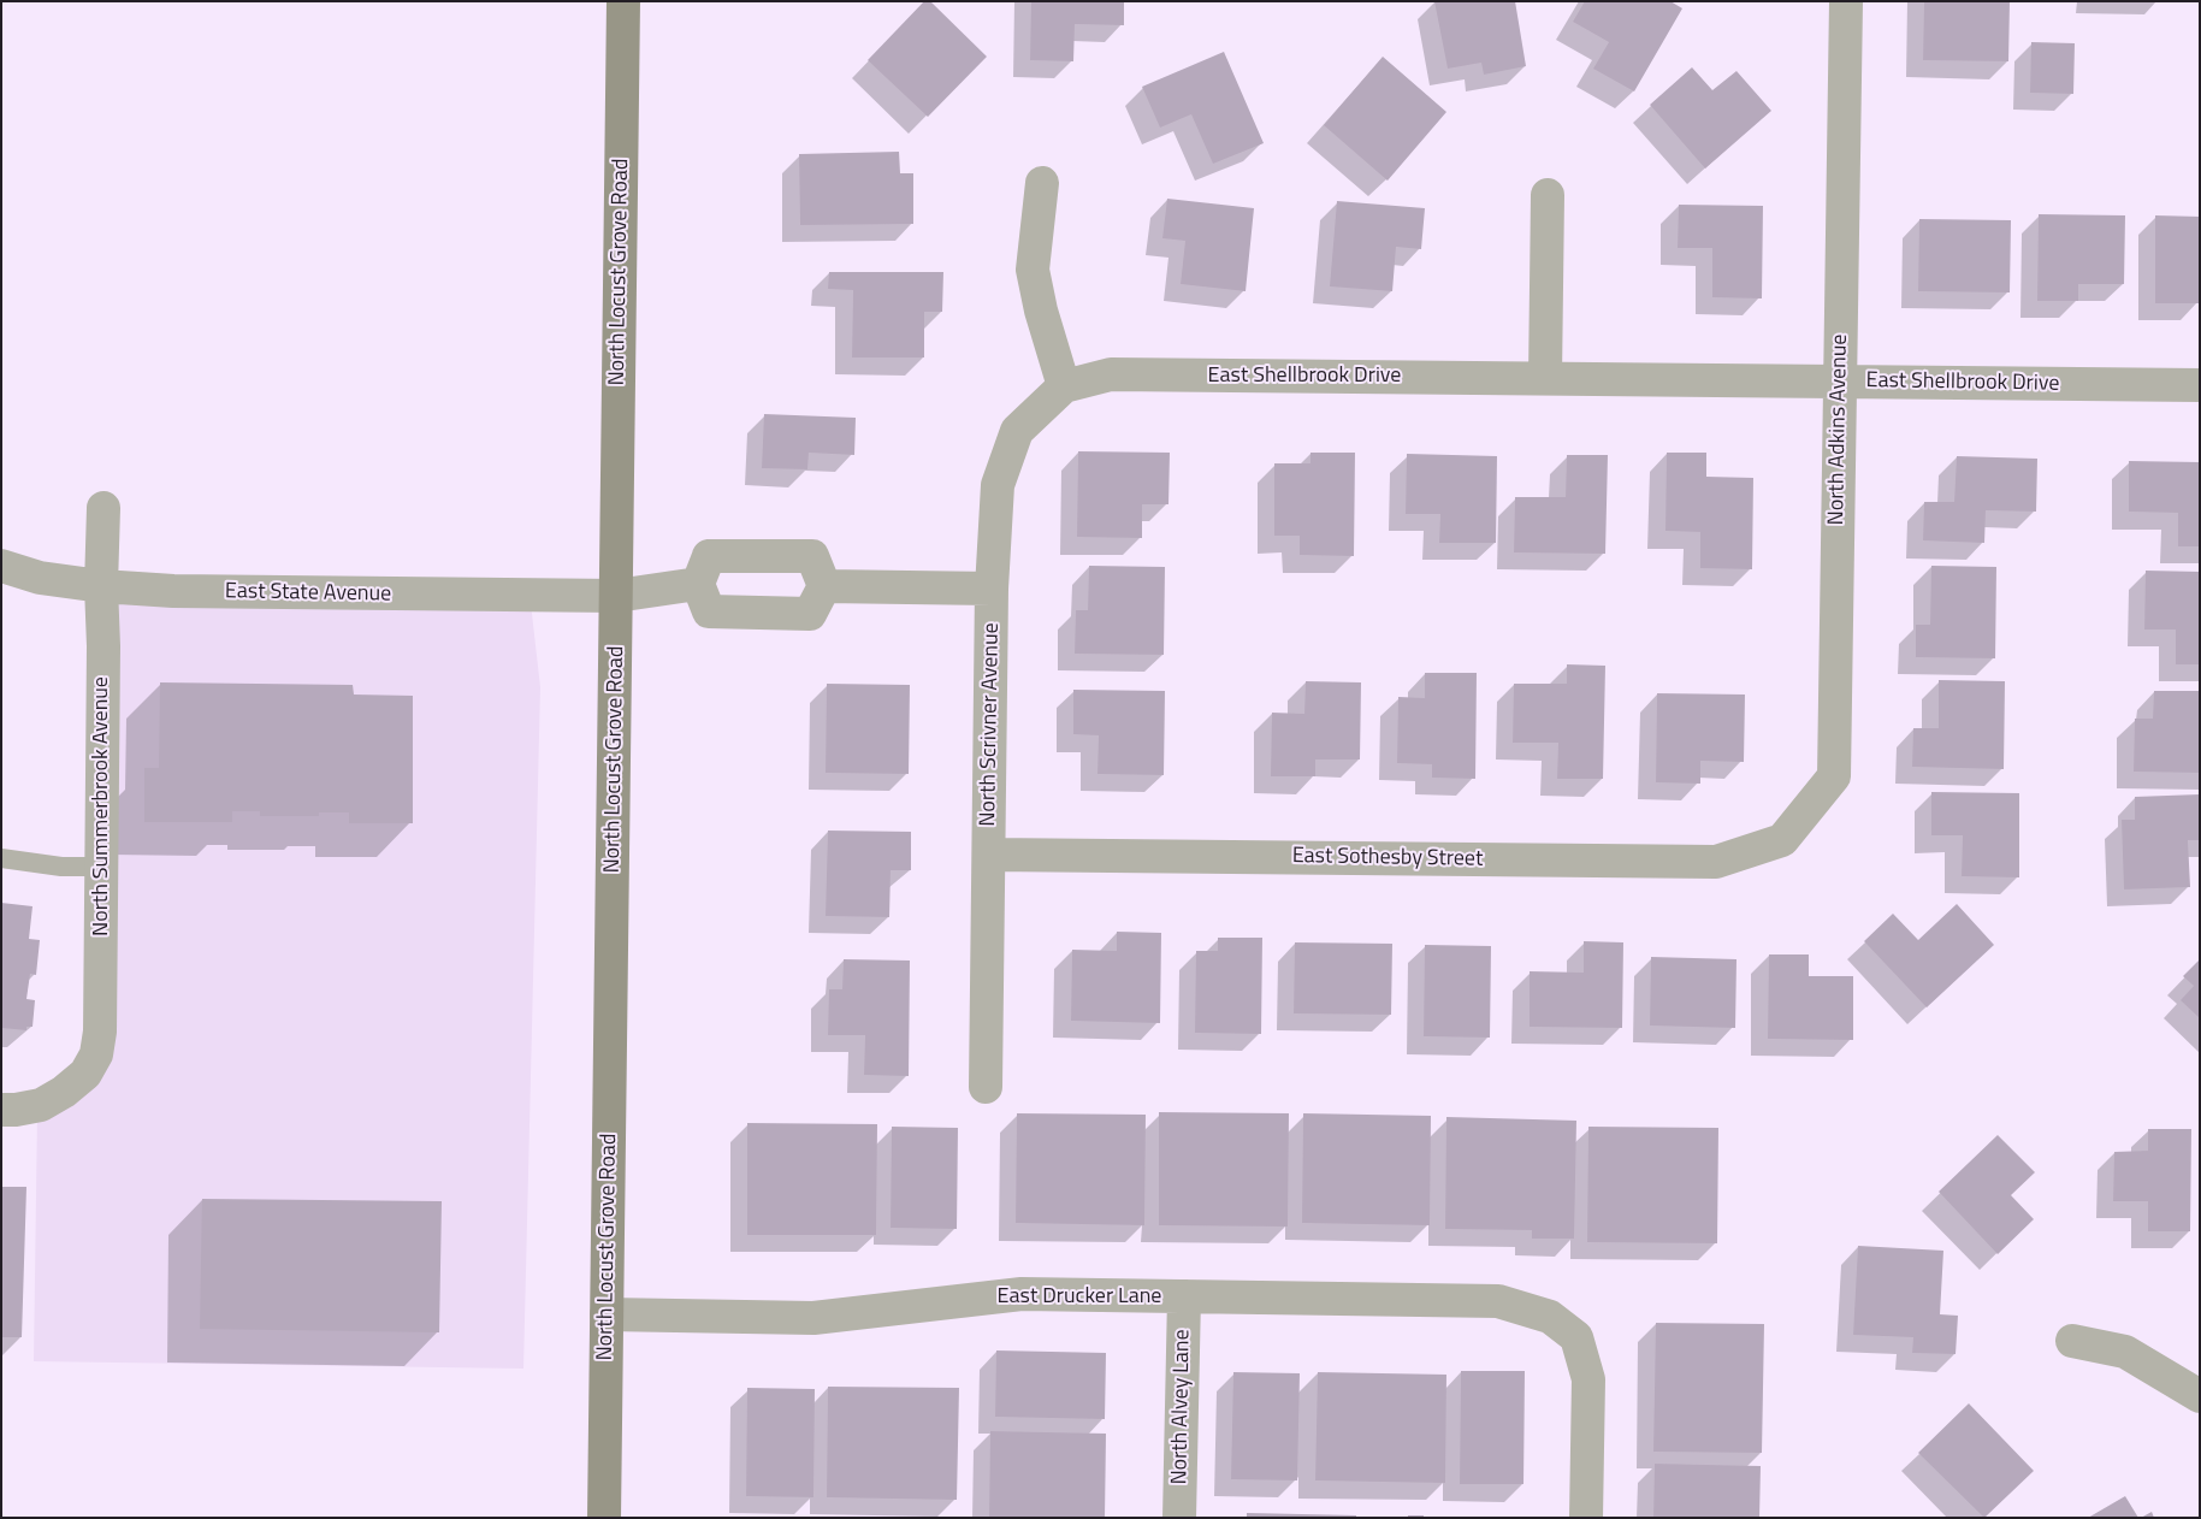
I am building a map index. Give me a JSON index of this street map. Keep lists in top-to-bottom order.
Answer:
{
  "streets": {
    "main road": ["North Locust Grove Road"],
    "street": [
      "East Shellbrook Drive",
      "North Adkins Avenue",
      "East State Avenue",
      "North Scrivner Avenue",
      "North Summerbrook Avenue",
      "East Sothesby Street",
      "East Drucker Lane",
      "North Alvey Lane"
    ]
  },
  "crossings": [
    ["North Locust Grove Road", "East State Avenue"],
    ["North Locust Grove Road", "East Drucker Lane"],
    ["East Shellbrook Drive", "North Adkins Avenue"],
    ["East Shellbrook Drive", "North Scrivner Avenue"],
    ["North Adkins Avenue", "East Sothesby Street"],
    ["East State Avenue", "North Summerbrook Avenue"],
    ["North Scrivner Avenue", "East Sothesby Street"],
    ["East Drucker Lane", "North Alvey Lane"]
  ]
}
